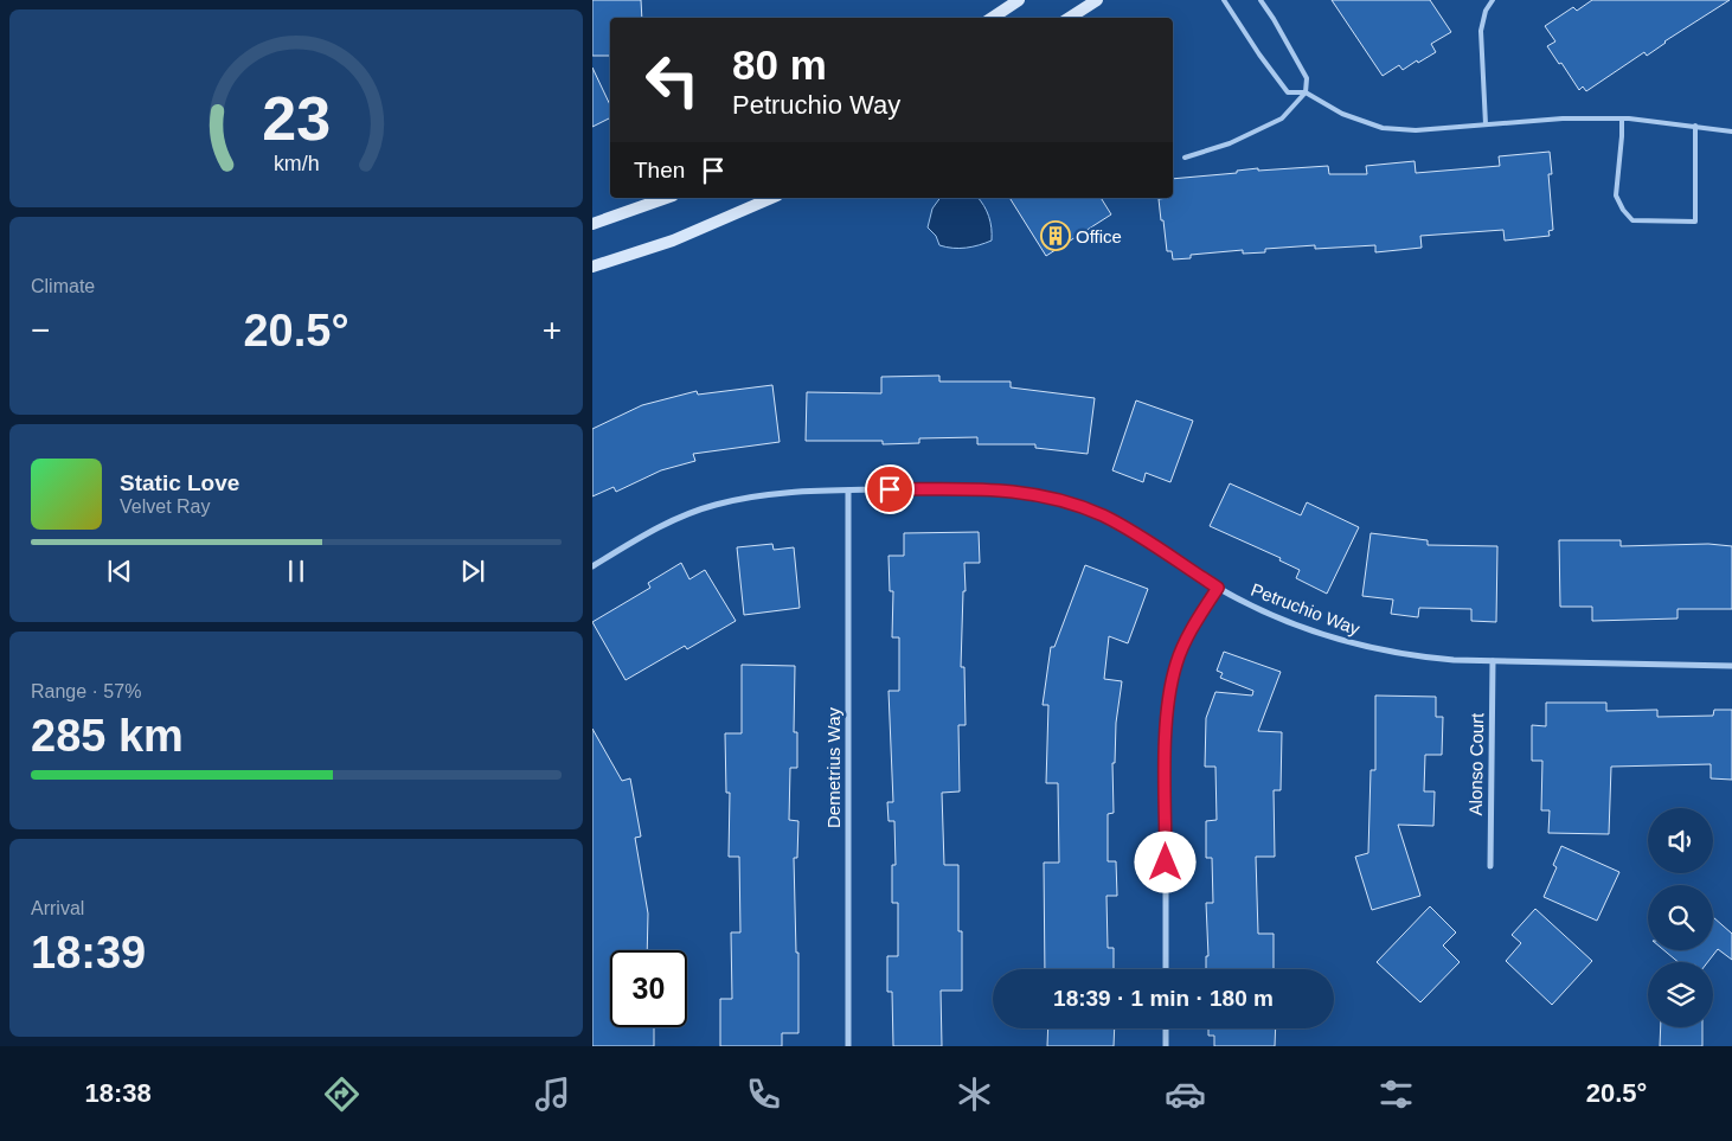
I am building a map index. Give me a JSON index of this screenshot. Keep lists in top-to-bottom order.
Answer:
{
  "streets": {
    "street": ["Petruchio Way", "Alonso Court", "Demetrius Way"]
  },
  "crossings": [
    ["Petruchio Way", "Alonso Court"],
    ["Petruchio Way", "Demetrius Way"]
  ],
  "places": {
    "building": ["Office"]
  },
  "page": {
    "turn": ["80 m", "Petruchio Way"],
    "then": "Then",
    "tile": [
      "Climate",
      ["Range · 57%", "285 km"],
      ["Arrival", "18:39"]
    ],
    "heat": ["−", "20.5°", "+"],
    "song": ["Static Love", "Velvet Ray"],
    "limit": "30",
    "trip": "18:39 · 1 min · 180 m",
    "tabs": ["18:38", "20.5°"],
    "gauge": ["23", "km/h"]
  }
}
